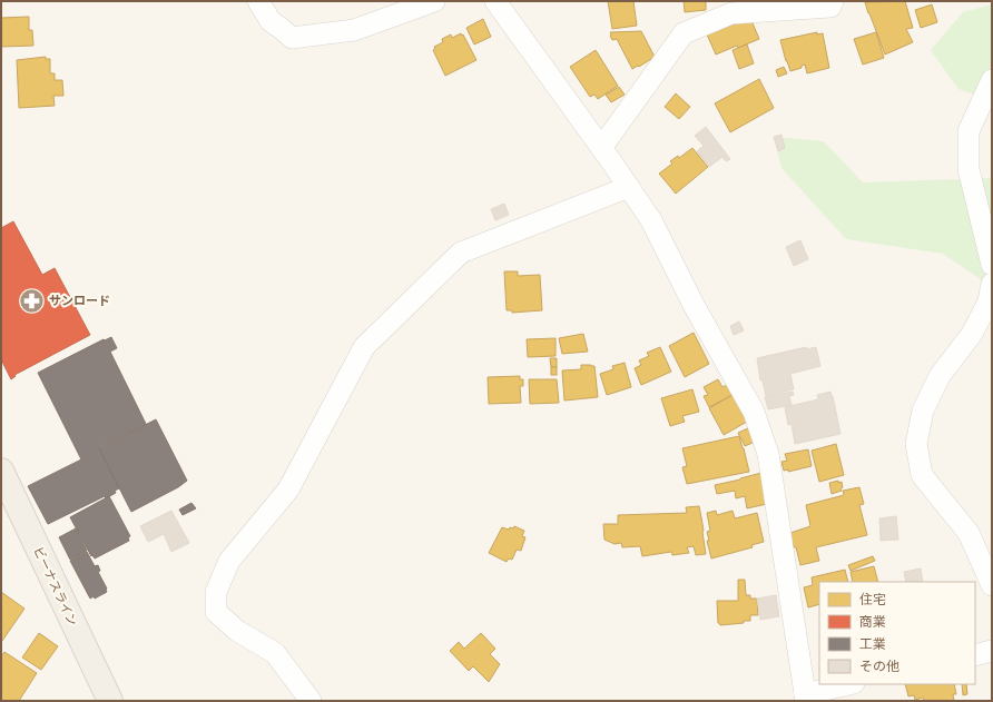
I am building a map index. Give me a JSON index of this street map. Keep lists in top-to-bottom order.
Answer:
{
  "streets": {
    "main road": ["ビーナスライン"]
  },
  "places": {
    "pharmacy": ["サンロード"]
  },
  "legend": [
    "住宅",
    "商業",
    "工業",
    "その他"
  ]
}
